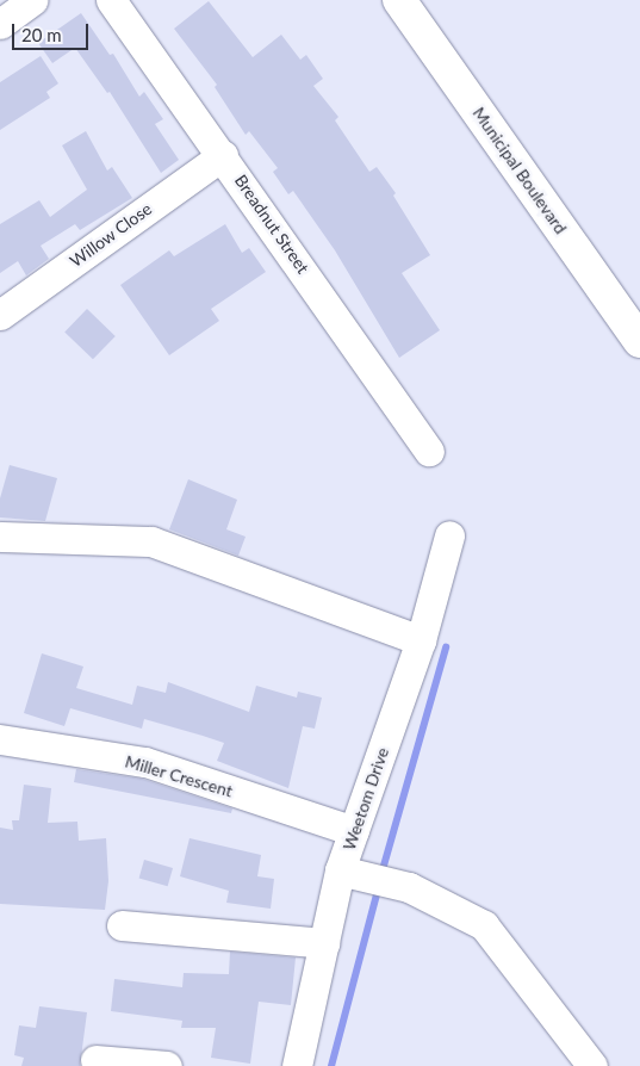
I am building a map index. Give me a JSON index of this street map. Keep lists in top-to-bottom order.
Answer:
{
  "streets": {
    "main road": ["Municipal Boulevard"],
    "street": [
      "Breadnut Street",
      "Willow Close",
      "Miller Crescent",
      "Weetom Drive"
    ]
  },
  "crossings": [
    ["Breadnut Street", "Willow Close"],
    ["Miller Crescent", "Weetom Drive"]
  ],
  "scale_bar": "20 m"
}
